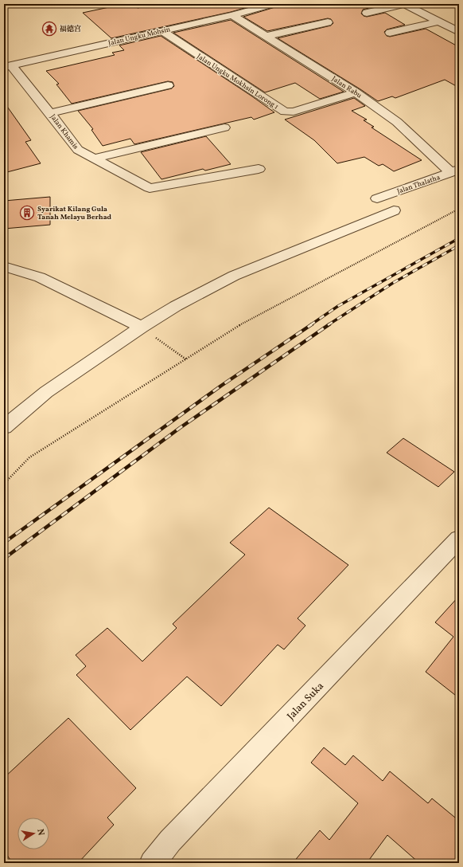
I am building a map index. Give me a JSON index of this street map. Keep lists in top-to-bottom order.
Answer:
{
  "streets": {
    "street": [
      "Jalan Ungku Mohsin",
      "Jalan Ungku Mokhsin Lorong 1",
      "Jalan Rabu",
      "Jalan Khamis",
      "Jalan Thalatha",
      "Jalan Suka"
    ]
  },
  "crossings": [
    ["Jalan Ungku Mohsin", "Jalan Ungku Mokhsin Lorong 1"],
    ["Jalan Ungku Mohsin", "Jalan Rabu"],
    ["Jalan Ungku Mohsin", "Jalan Khamis"],
    ["Jalan Ungku Mokhsin Lorong 1", "Jalan Rabu"],
    ["Jalan Rabu", "Jalan Thalatha"]
  ],
  "places": {
    "temple": ["福德宫"],
    "building": ["Syarikat Kilang Gula Tanah Melayu Berhad"]
  },
  "north": "right"
}
